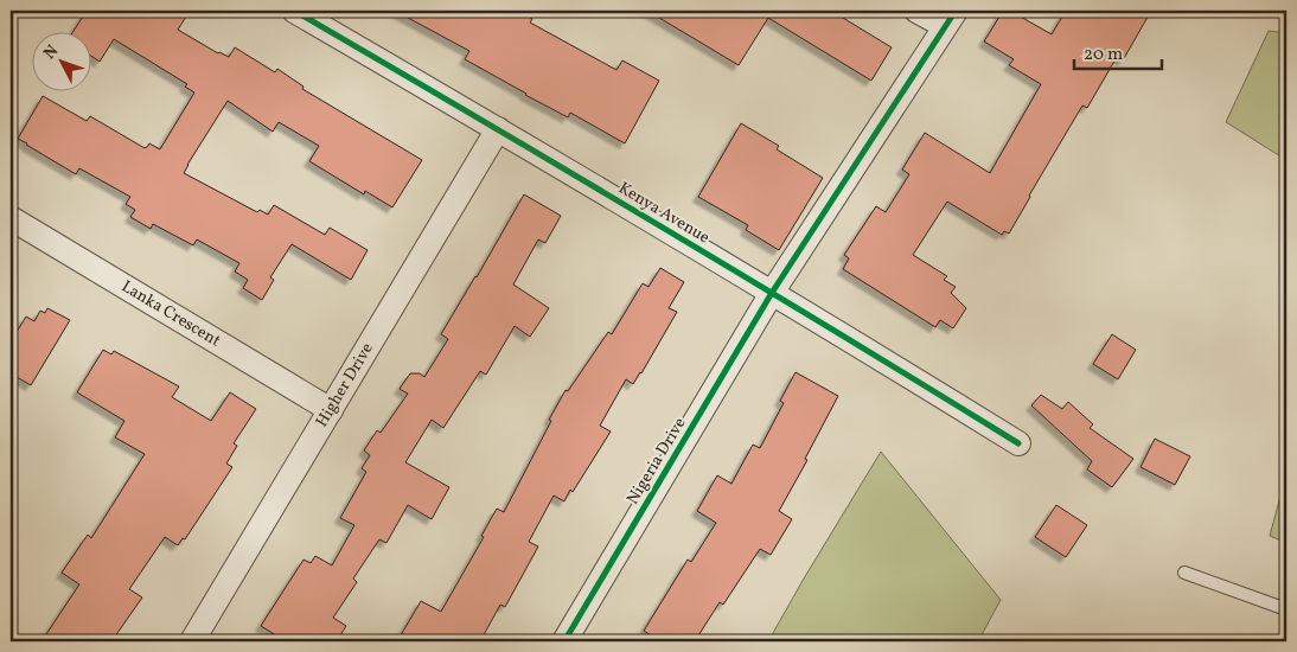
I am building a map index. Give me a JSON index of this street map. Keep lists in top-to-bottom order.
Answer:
{
  "streets": {
    "street": [
      "Kenya Avenue",
      "Lanka Crescent",
      "Higher Drive",
      "Nigeria Drive"
    ]
  },
  "crossings": [
    ["Kenya Avenue", "Higher Drive"],
    ["Kenya Avenue", "Nigeria Drive"],
    ["Lanka Crescent", "Higher Drive"]
  ],
  "scale_bar": "20 m",
  "north": "top left"
}
